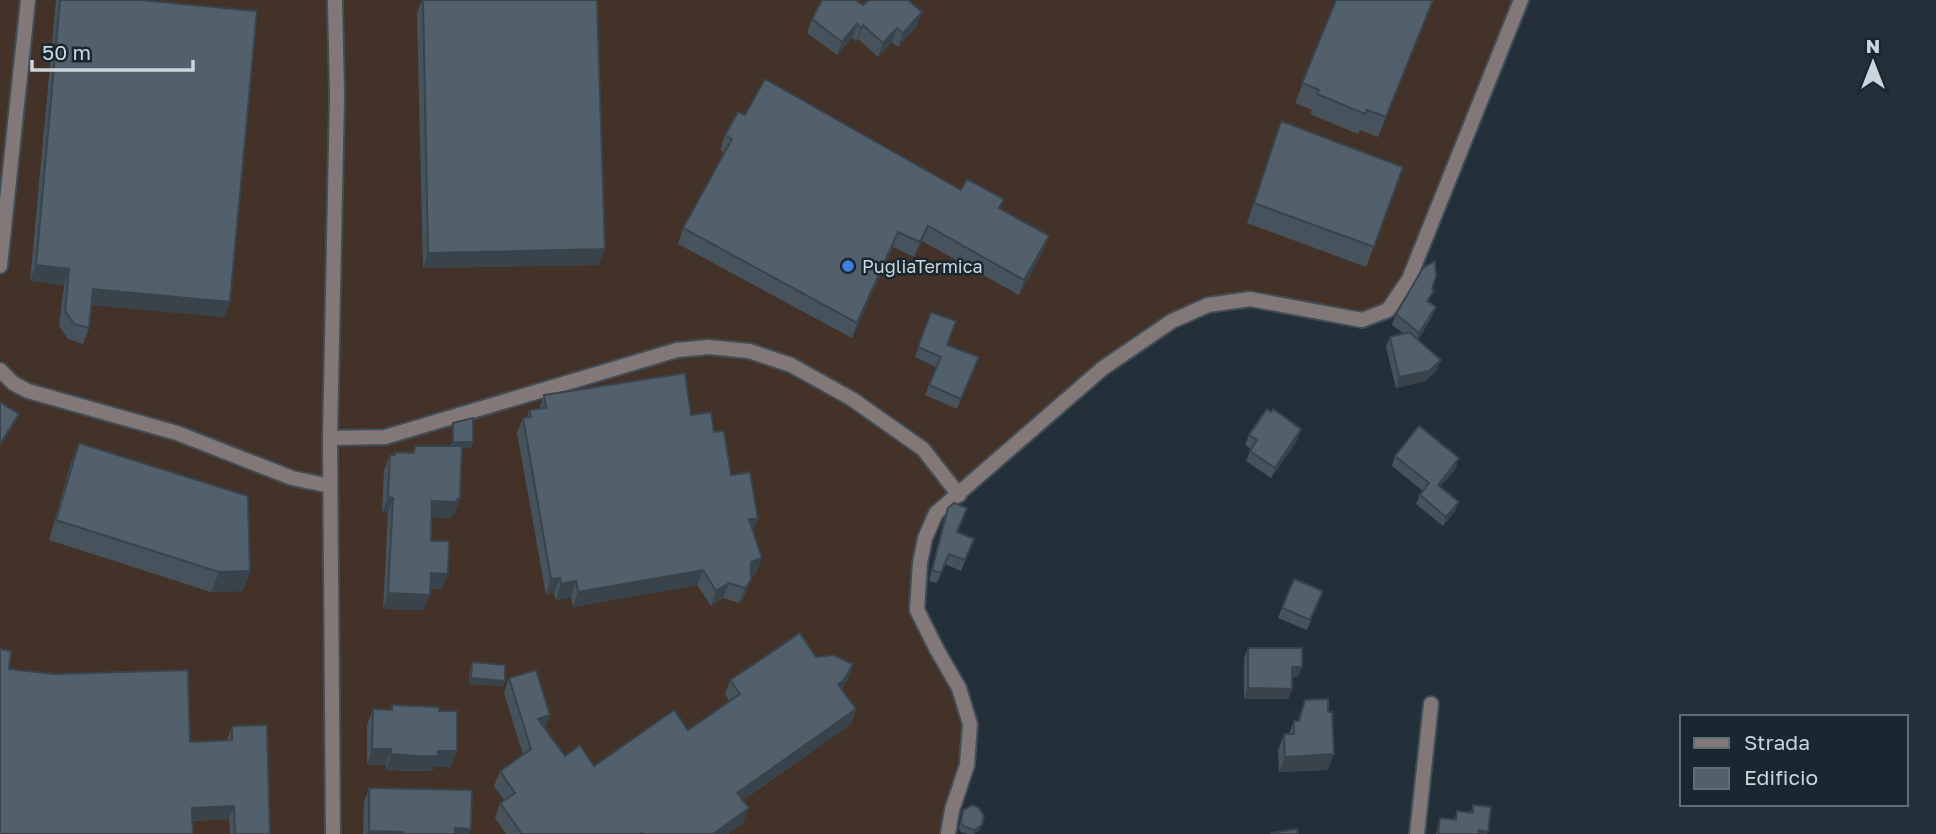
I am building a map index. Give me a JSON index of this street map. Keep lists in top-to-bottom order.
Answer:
{
  "places": ["PugliaTermica"],
  "legend": ["Strada", "Edificio"],
  "scale_bar": "50 m",
  "north": "top"
}
